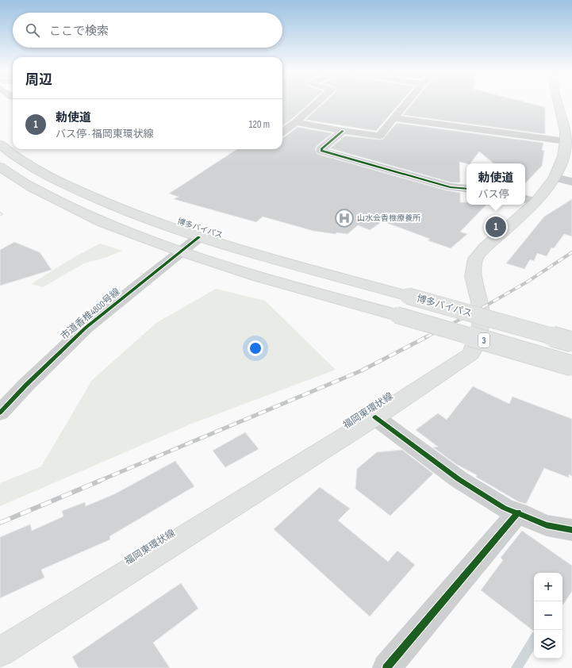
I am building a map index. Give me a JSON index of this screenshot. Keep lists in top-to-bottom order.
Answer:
{
  "streets": {
    "main road": ["博多バイパス", "3", "福岡東環状線"],
    "street": ["市道香椎4800号線"]
  },
  "crossings": [
    ["博多バイパス", "市道香椎4800号線"],
    ["市道香椎4800号線", "3"]
  ],
  "places": {
    "hospital": ["山水会香椎療養所"]
  },
  "page": {
    "search": "ここで検索",
    "heading": "周辺",
    "list": [
      {
        "mark": "1",
        "name": "勅使道",
        "note": "バス停 · 福岡東環状線",
        "value": "120 m"
      }
    ],
    "popup": ["勅使道", "バス停"],
    "pins": "1",
    "map_buttons": ["+", "−"]
  }
}
